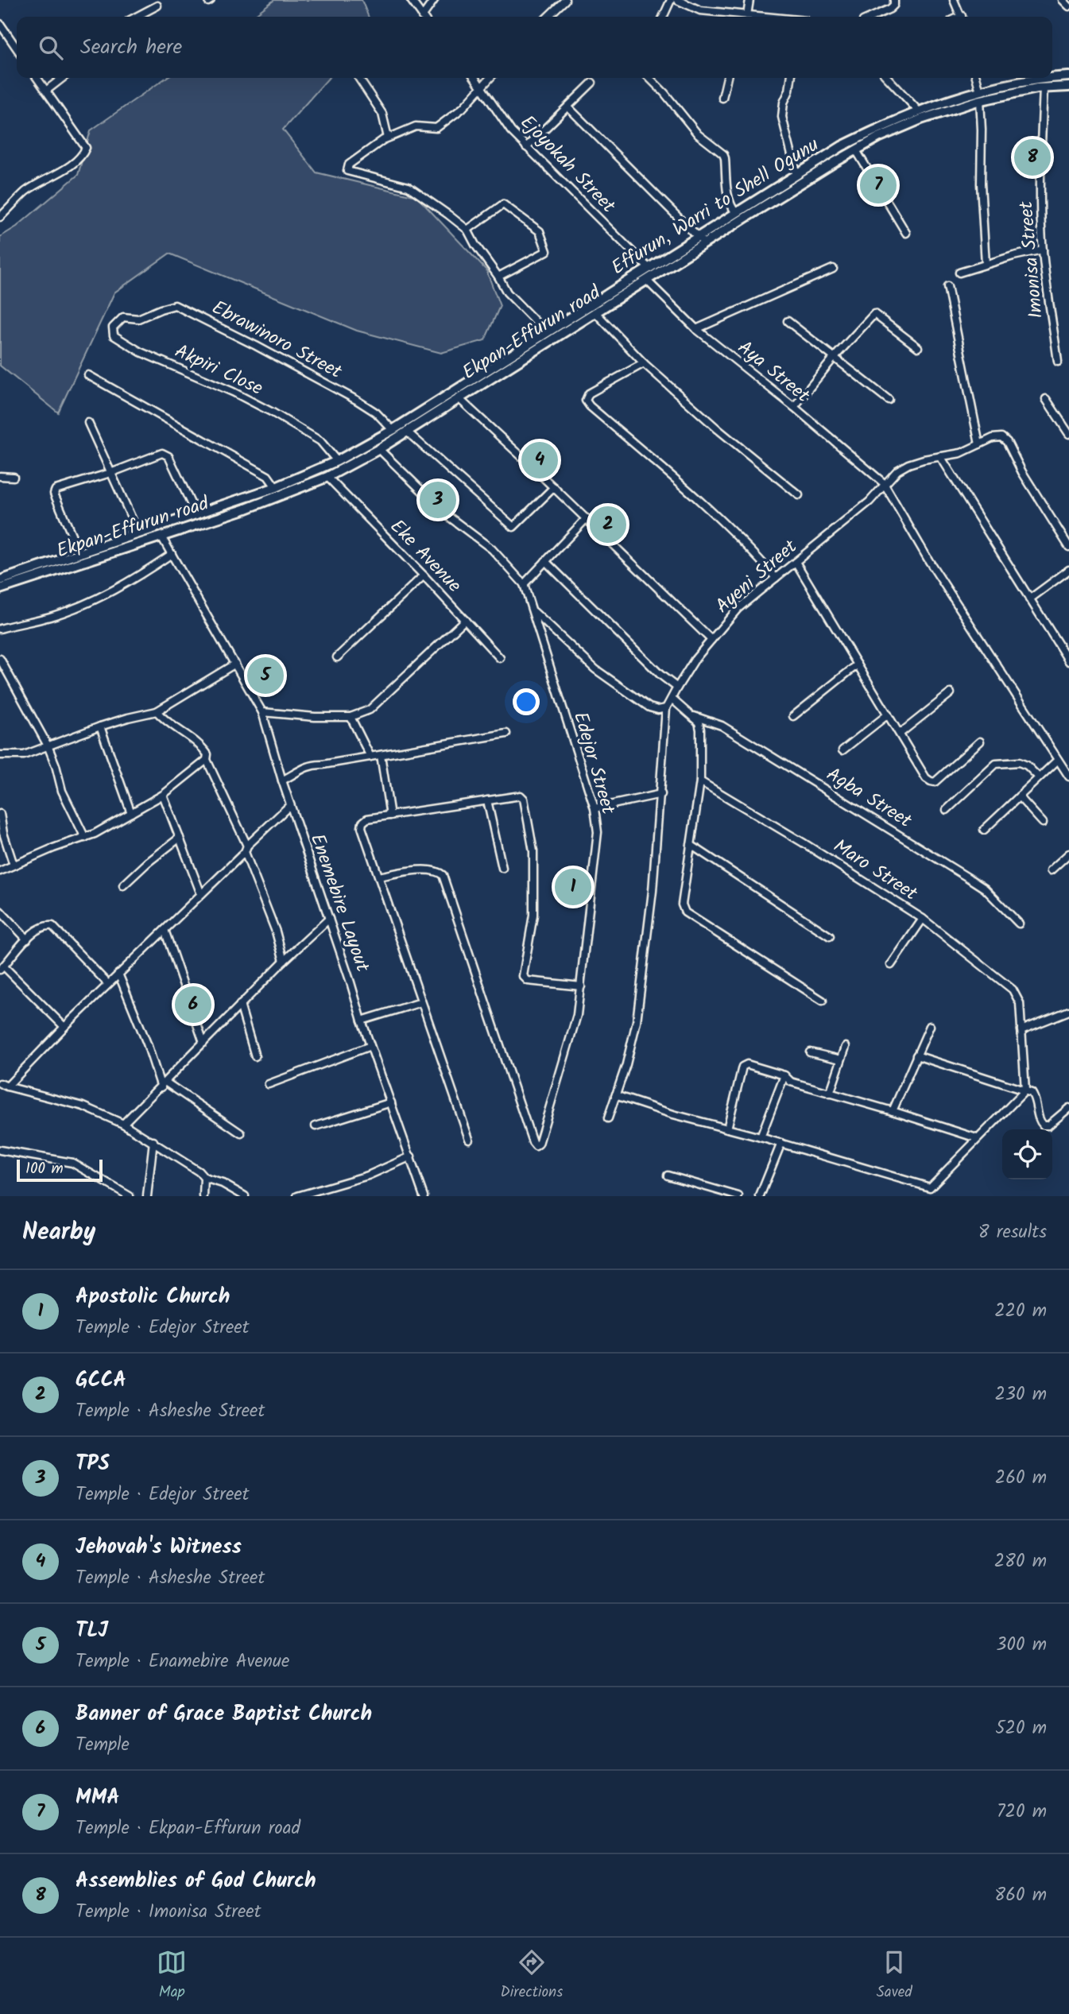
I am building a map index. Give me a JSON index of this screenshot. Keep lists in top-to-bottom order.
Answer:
{
  "streets": {
    "main road": ["Effurun, Warri to Shell Ogunu", "Ekpan-Effurun road"],
    "street": [
      "Ejoyokah Street",
      "Imonisa Street",
      "Ebrawinoro Street",
      "Akpiri Close",
      "Aya Street",
      "Eke Avenue",
      "Ayeni Street",
      "Edejor Street",
      "Agba Street",
      "Maro Street",
      "Enemebire Layout"
    ]
  },
  "crossings": [
    ["Ejoyokah Street", "Effurun, Warri to Shell Ogunu"],
    ["Effurun, Warri to Shell Ogunu", "Ekpan-Effurun road"],
    ["Effurun, Warri to Shell Ogunu", "Ebrawinoro Street"],
    ["Effurun, Warri to Shell Ogunu", "Akpiri Close"],
    ["Imonisa Street", "Ekpan-Effurun road"],
    ["Ekpan-Effurun road", "Aya Street"],
    ["Ekpan-Effurun road", "Eke Avenue"],
    ["Ekpan-Effurun road", "Edejor Street"],
    ["Ekpan-Effurun road", "Enemebire Layout"],
    ["Ebrawinoro Street", "Akpiri Close"],
    ["Aya Street", "Ayeni Street"]
  ],
  "scale_bar": "100 m",
  "page": {
    "search": "Search here",
    "pins": [
      "8",
      "7",
      "4",
      "3",
      "2",
      "5",
      "1",
      "6"
    ],
    "scale": "100 m",
    "heading": ["Nearby", "8 results"],
    "list": [
      {
        "mark": "1",
        "name": "Apostolic Church",
        "note": "Temple · Edejor Street",
        "value": "220 m"
      },
      {
        "mark": "2",
        "name": "GCCA",
        "note": "Temple · Asheshe Street",
        "value": "230 m"
      },
      {
        "mark": "3",
        "name": "TPS",
        "note": "Temple · Edejor Street",
        "value": "260 m"
      },
      {
        "mark": "4",
        "name": "Jehovah's Witness",
        "note": "Temple · Asheshe Street",
        "value": "280 m"
      },
      {
        "mark": "5",
        "name": "TLJ",
        "note": "Temple · Enamebire Avenue",
        "value": "300 m"
      },
      {
        "mark": "6",
        "name": "Banner of Grace Baptist Church",
        "note": "Temple",
        "value": "520 m"
      },
      {
        "mark": "7",
        "name": "MMA",
        "note": "Temple · Ekpan-Effurun road",
        "value": "720 m"
      },
      {
        "mark": "8",
        "name": "Assemblies of God Church",
        "note": "Temple · Imonisa Street",
        "value": "860 m"
      }
    ],
    "nav": ["Map", "Directions", "Saved"]
  }
}
